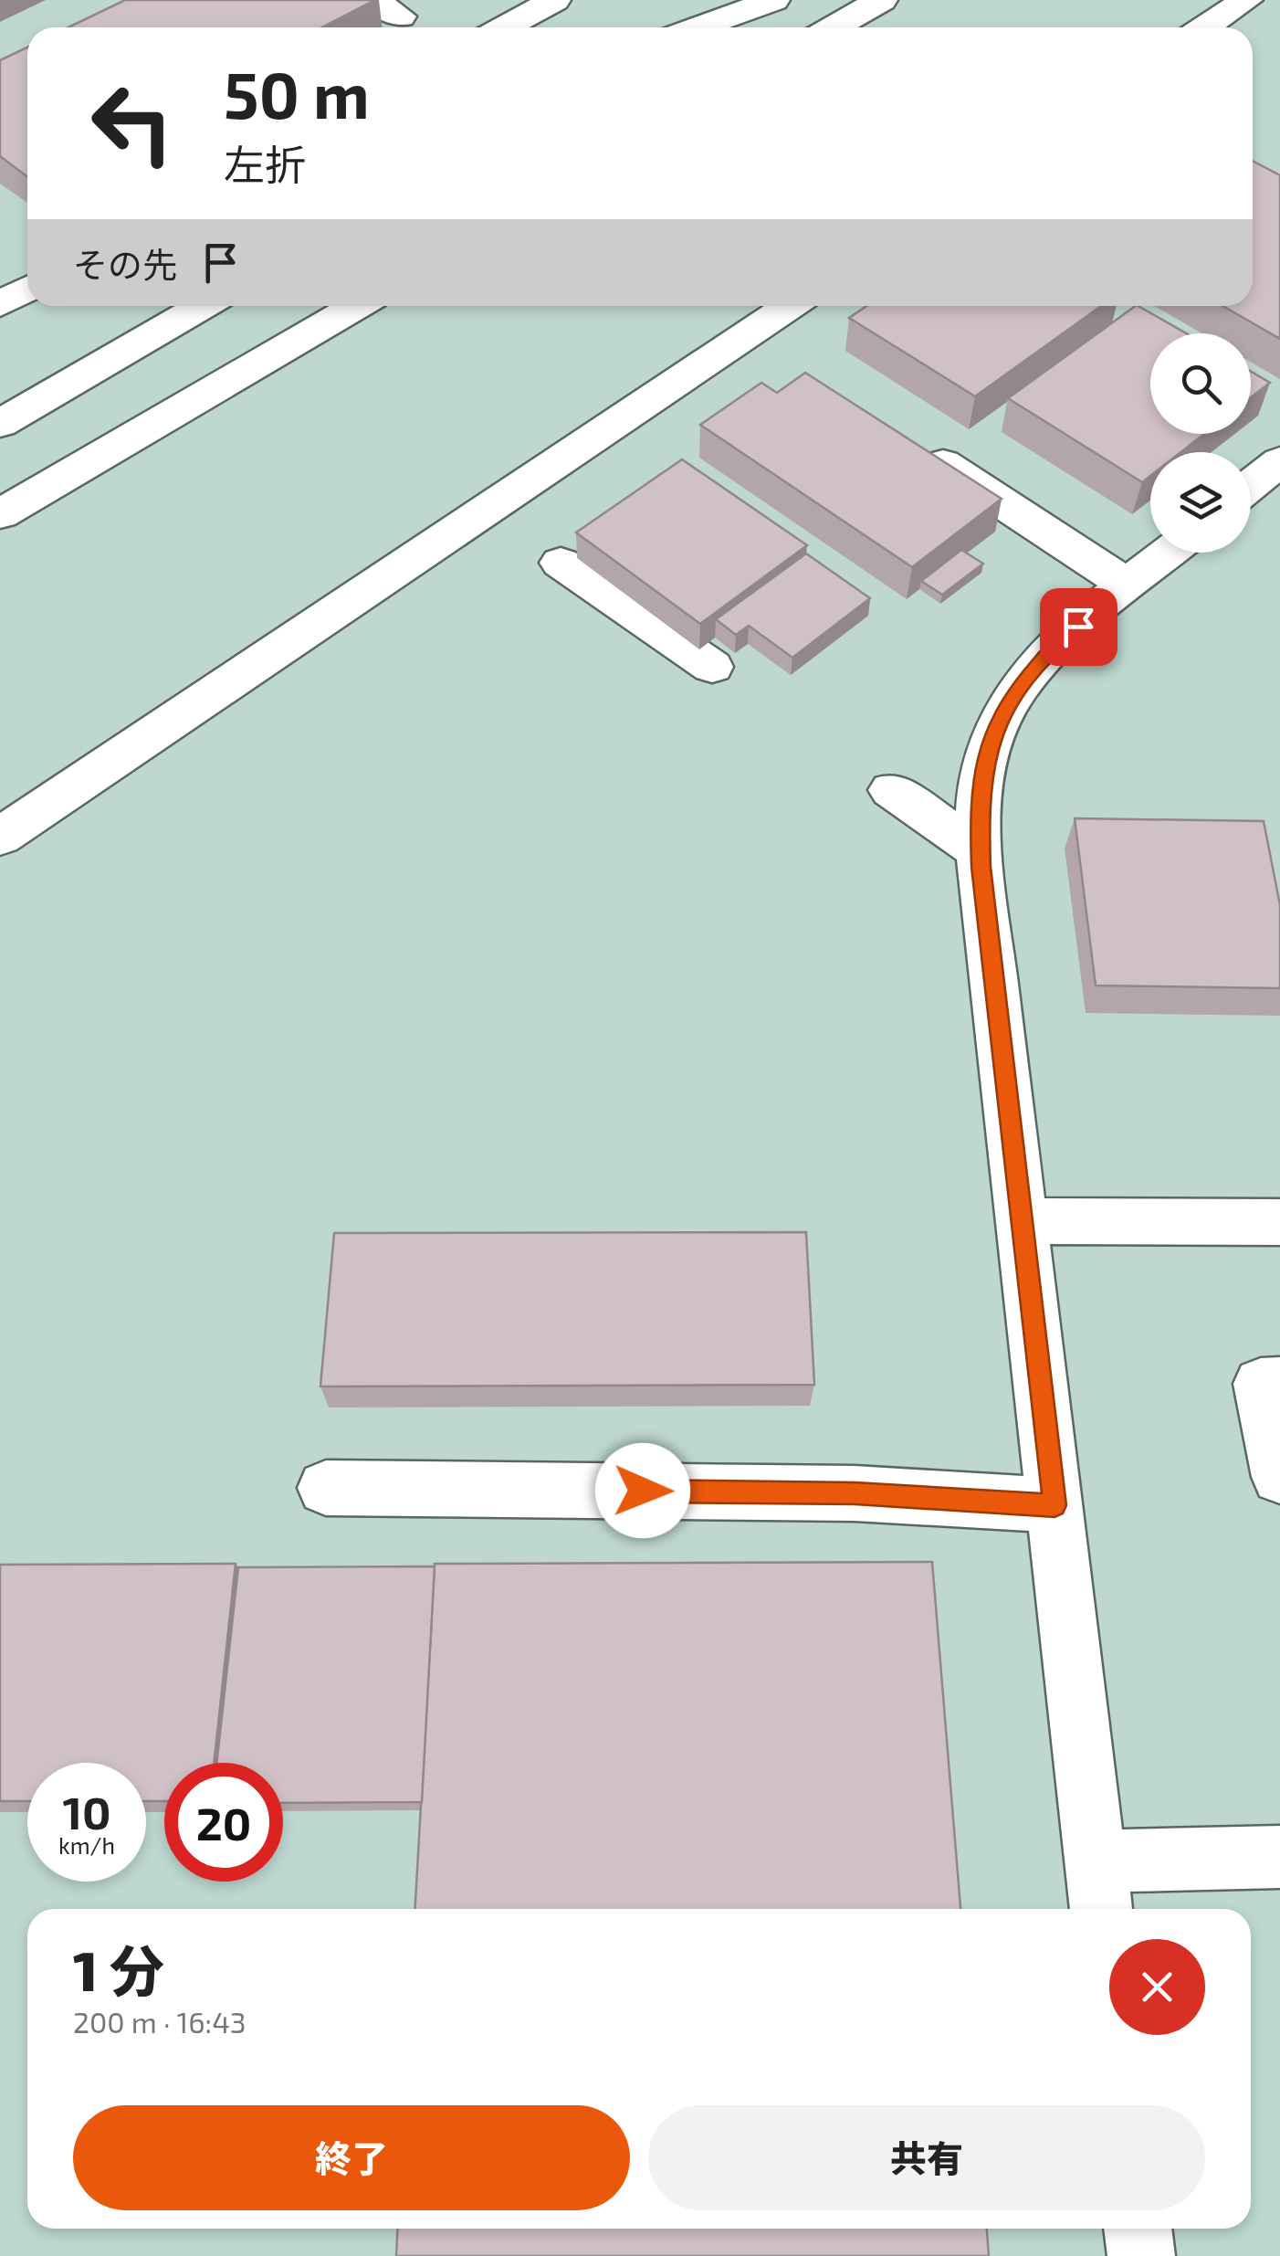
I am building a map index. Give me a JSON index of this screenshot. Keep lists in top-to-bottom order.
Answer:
{
  "page": {
    "turn": ["50 m", "左折"],
    "then": "その先",
    "speed": "10 km/h",
    "limit": "20",
    "heading": ["1 分", "200 m · 16:43"],
    "buttons": ["終了", "共有"]
  }
}
